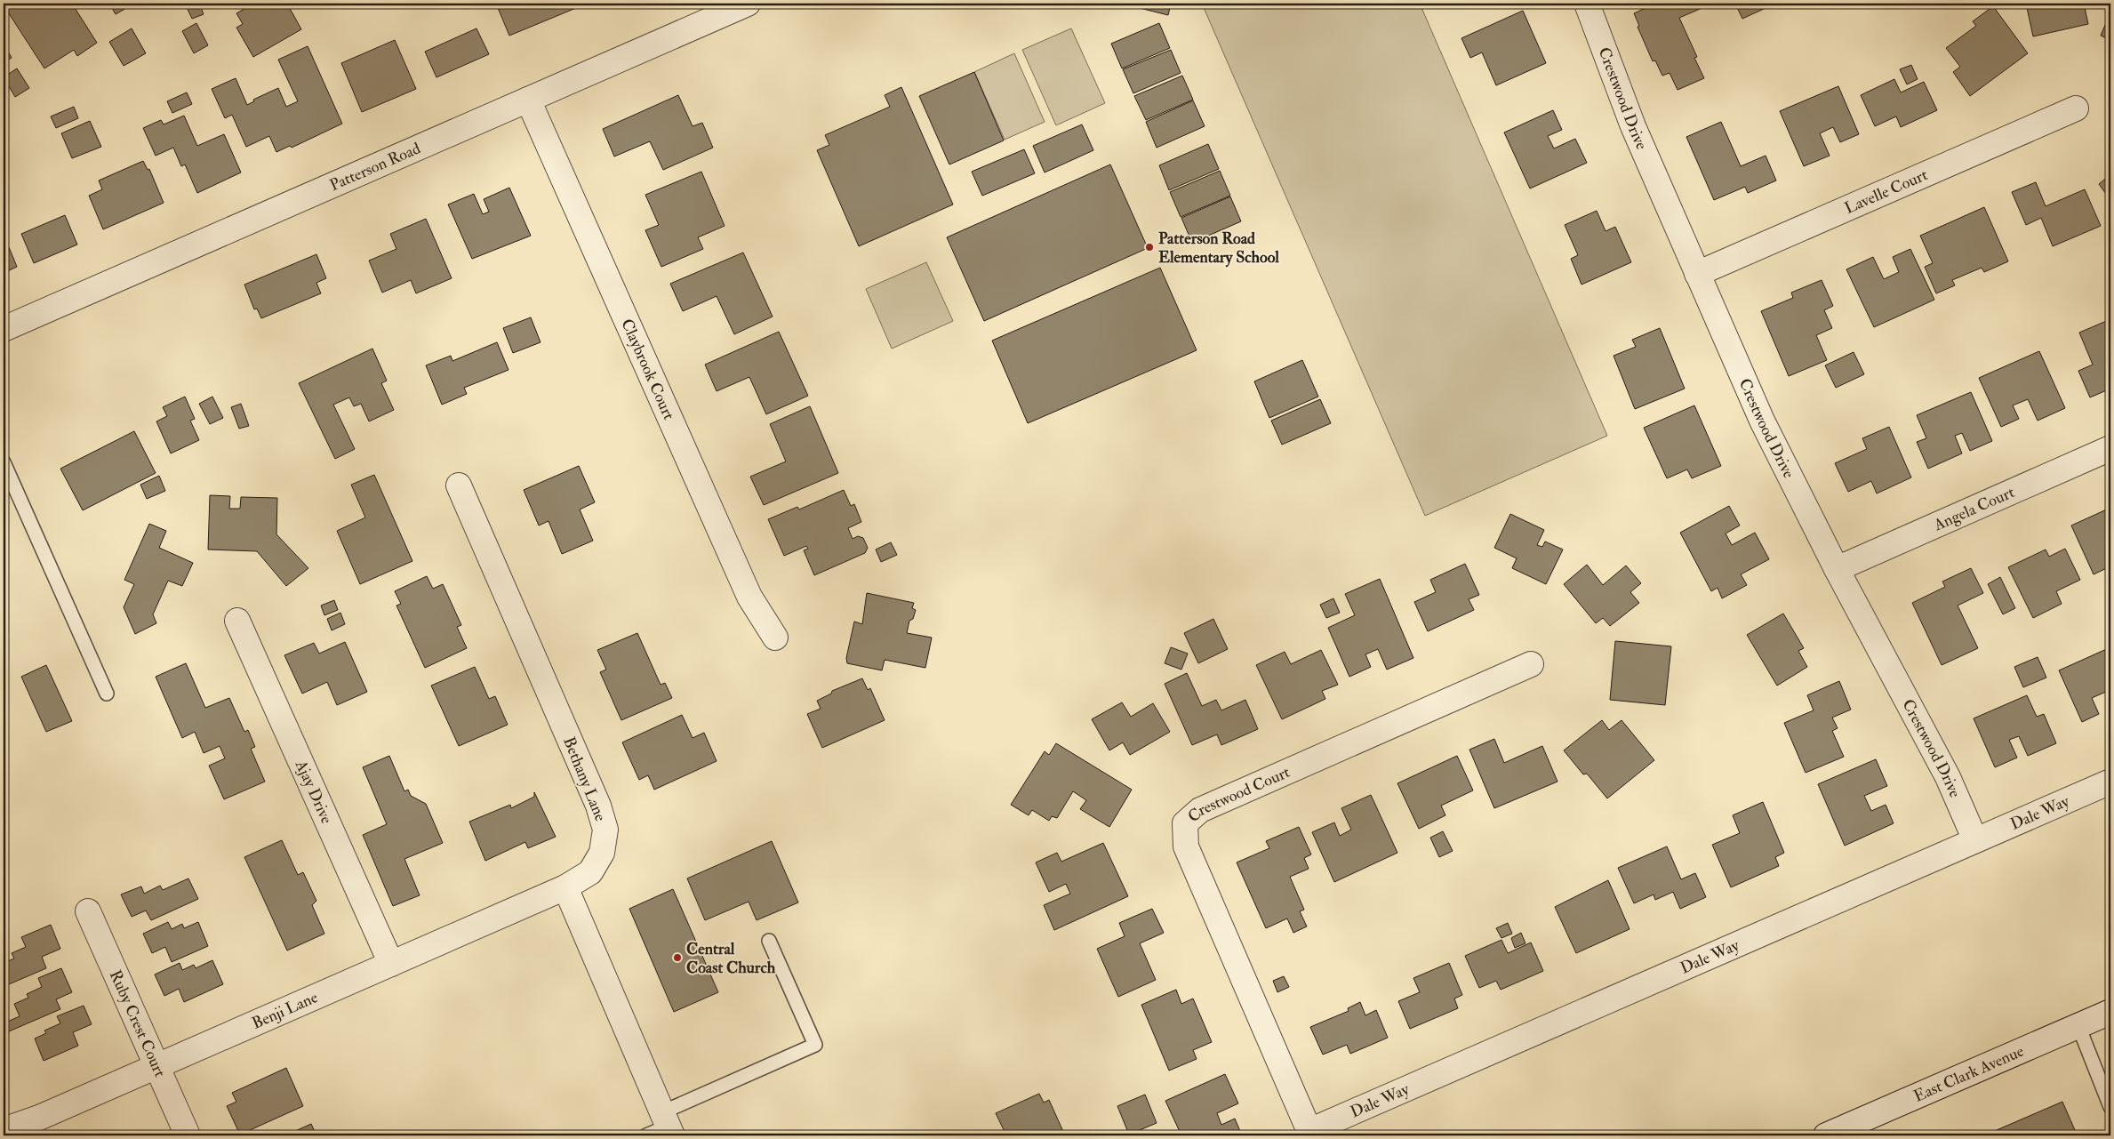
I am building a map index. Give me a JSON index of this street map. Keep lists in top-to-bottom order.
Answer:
{
  "streets": {
    "street": [
      "Crestwood Drive",
      "Patterson Road",
      "Lavelle Court",
      "Claybrook Court",
      "Angela Court",
      "Bethany Lane",
      "Ajay Drive",
      "Crestwood Court",
      "Dale Way",
      "Benji Lane",
      "Ruby Crest Court",
      "East Clark Avenue"
    ]
  },
  "crossings": [
    ["Crestwood Drive", "Lavelle Court"],
    ["Crestwood Drive", "Angela Court"],
    ["Crestwood Drive", "Dale Way"],
    ["Patterson Road", "Claybrook Court"],
    ["Bethany Lane", "Benji Lane"],
    ["Ajay Drive", "Benji Lane"],
    ["Crestwood Court", "Dale Way"],
    ["Benji Lane", "Ruby Crest Court"]
  ],
  "places": ["Patterson Road Elementary School", "Central Coast Church"]
}
